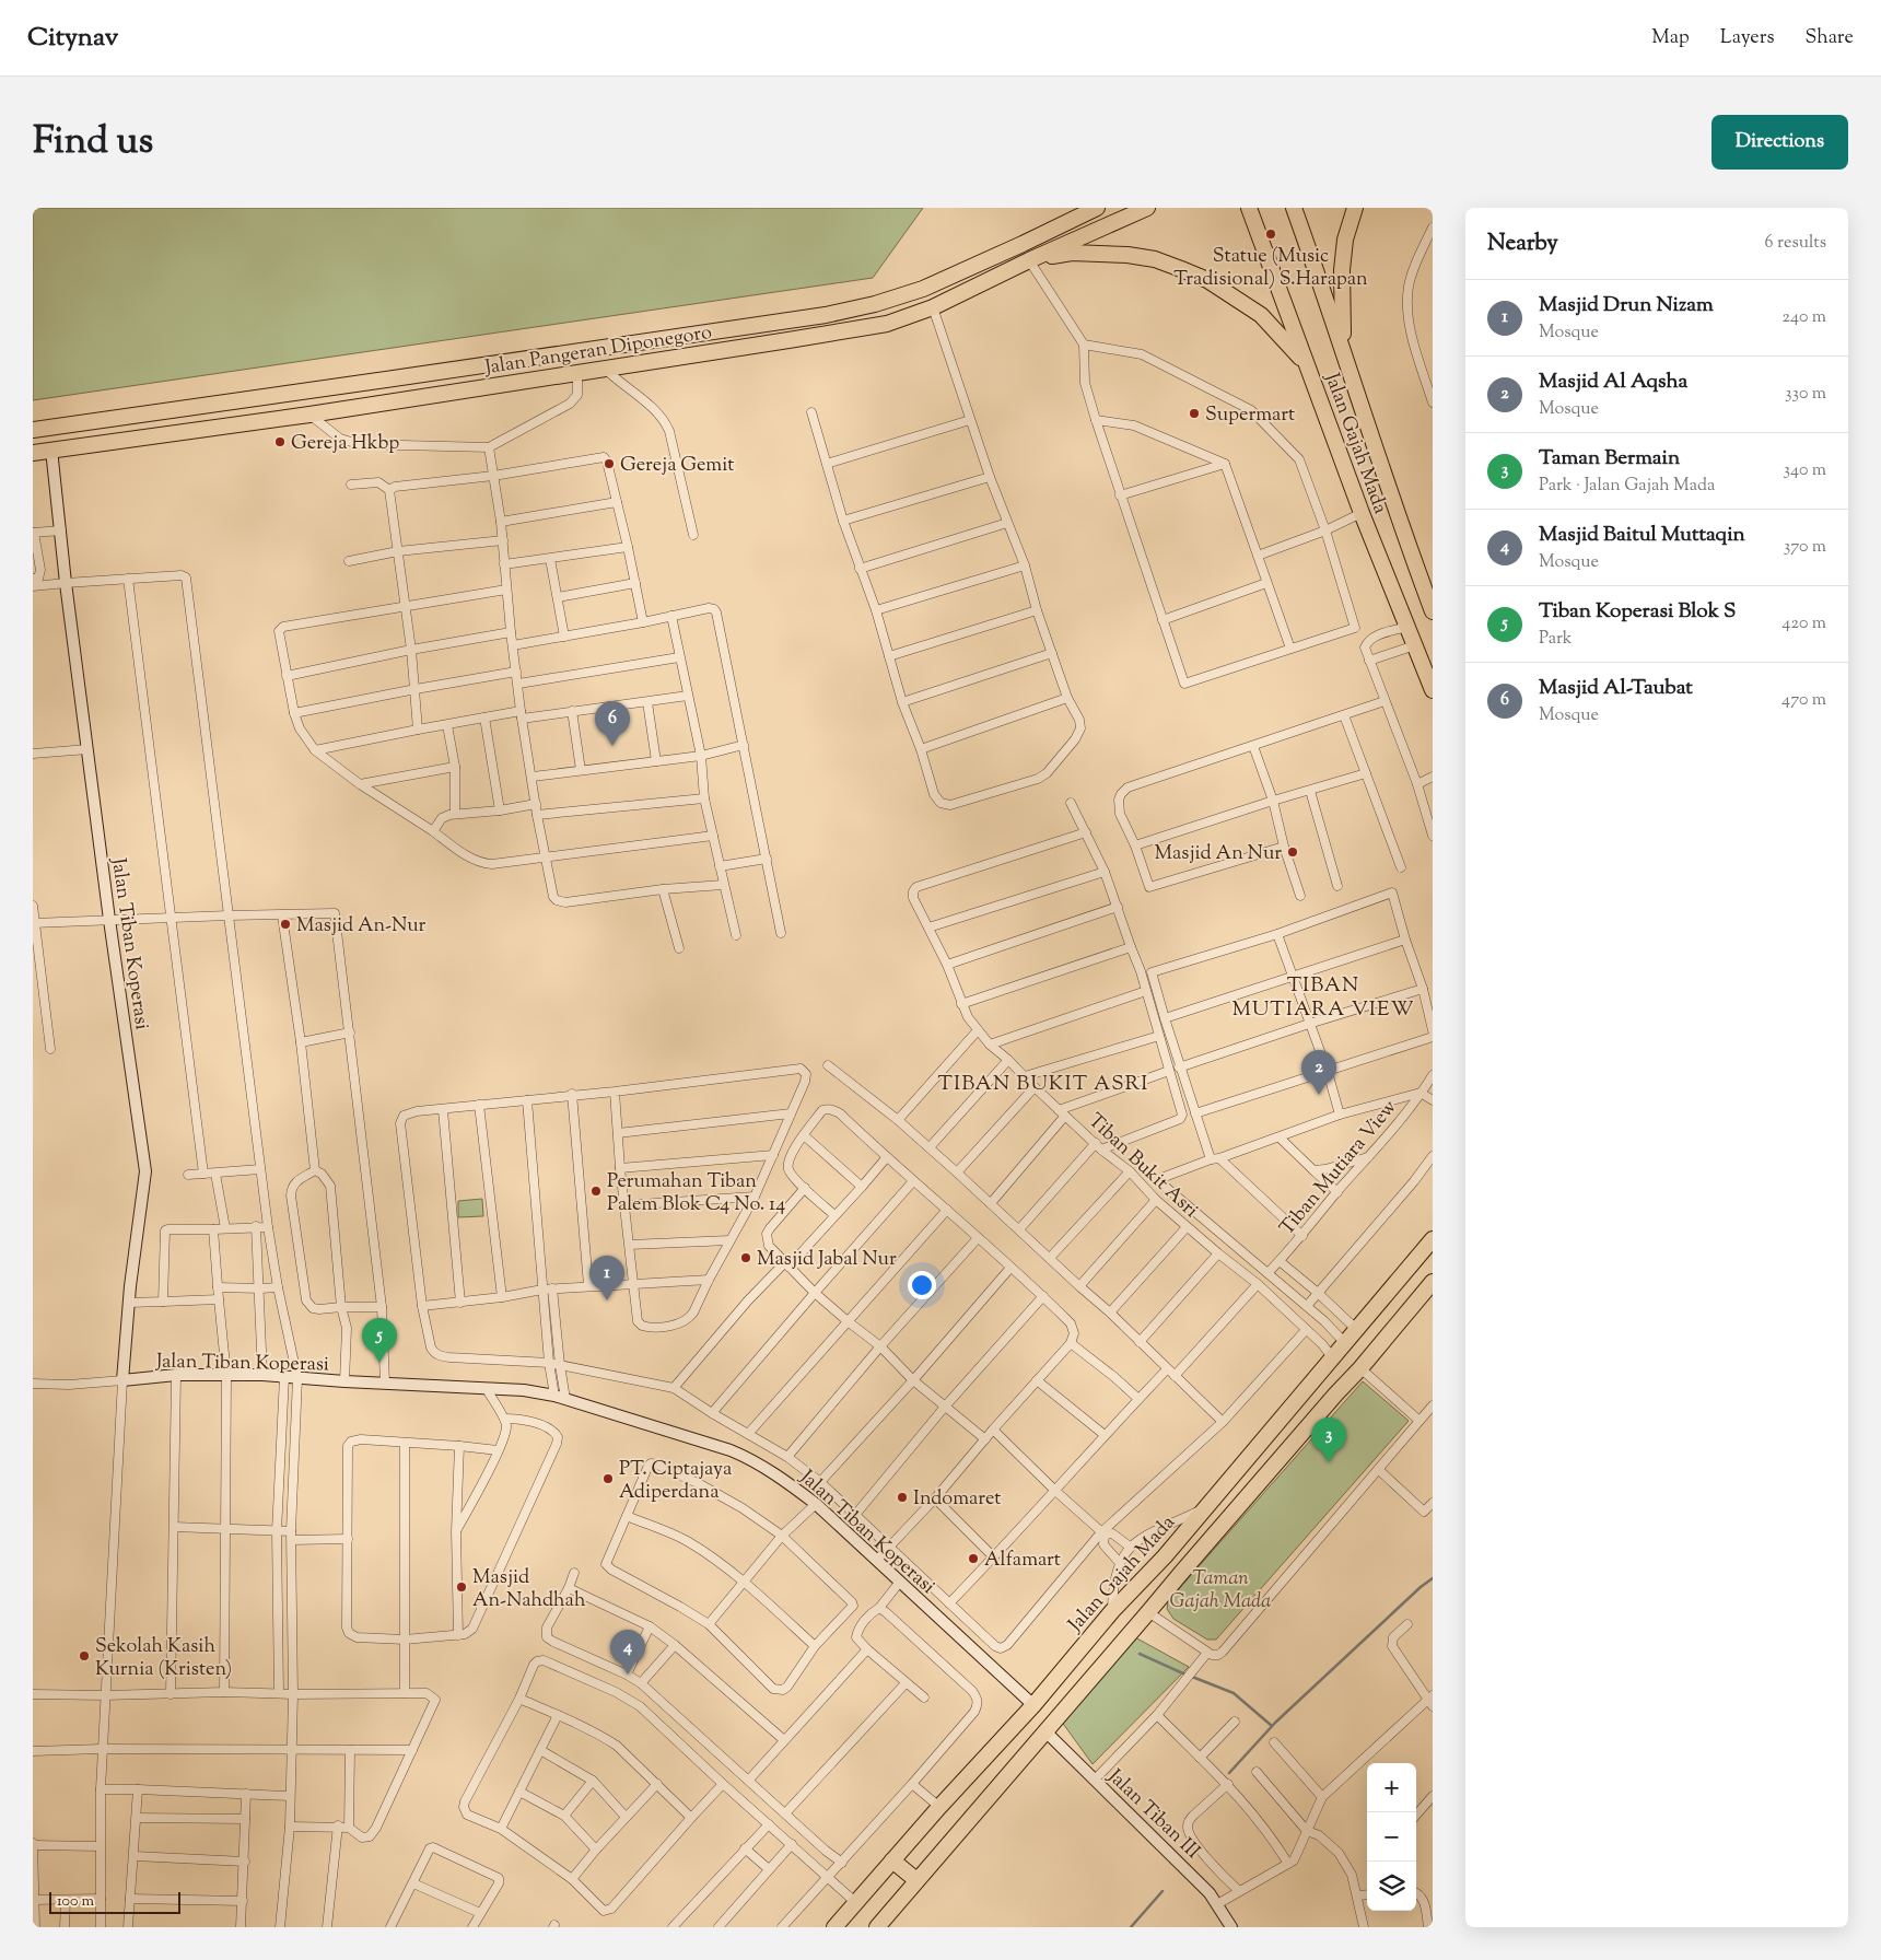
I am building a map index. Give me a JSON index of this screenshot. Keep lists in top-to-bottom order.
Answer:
{
  "streets": {
    "highway": ["Jalan Pangeran Diponegoro", "Jalan Gajah Mada"],
    "street": [
      "Jalan Tiban Koperasi",
      "Tiban Bukit Asri",
      "Tiban Mutiara View",
      "Jalan Tiban III"
    ]
  },
  "crossings": [
    ["Jalan Pangeran Diponegoro", "Jalan Tiban Koperasi"],
    ["Jalan Gajah Mada", "Jalan Tiban Koperasi"],
    ["Jalan Gajah Mada", "Tiban Bukit Asri"],
    ["Jalan Gajah Mada", "Tiban Mutiara View"]
  ],
  "districts": ["TIBAN MUTIARA VIEW", "TIBAN BUKIT ASRI"],
  "parks": ["Taman Gajah Mada"],
  "places": [
    "Statue (Music Tradisional) S.Harapan",
    "Supermart",
    "Gereja Hkbp",
    "Gereja Gemit",
    "Masjid An Nur",
    "Masjid An-Nur",
    "Perumahan Tiban Palem Blok C4 No. 14",
    "Masjid Jabal Nur",
    "PT. Ciptajaya Adiperdana",
    "Indomaret",
    "Alfamart",
    "Masjid An-Nahdhah",
    "Sekolah Kasih Kurnia (Kristen)"
  ],
  "scale_bar": "100 m",
  "page": {
    "header": "Citynav",
    "nav": ["Map", "Layers", "Share"],
    "title": "Find us",
    "buttons": "Directions",
    "heading": ["Nearby", "6 results"],
    "list": [
      {
        "mark": "1",
        "name": "Masjid Drun Nizam",
        "note": "Mosque",
        "value": "240 m"
      },
      {
        "mark": "2",
        "name": "Masjid Al Aqsha",
        "note": "Mosque",
        "value": "330 m"
      },
      {
        "mark": "3",
        "name": "Taman Bermain",
        "note": "Park · Jalan Gajah Mada",
        "value": "340 m"
      },
      {
        "mark": "4",
        "name": "Masjid Baitul Muttaqin",
        "note": "Mosque",
        "value": "370 m"
      },
      {
        "mark": "5",
        "name": "Tiban Koperasi Blok S",
        "note": "Park",
        "value": "420 m"
      },
      {
        "mark": "6",
        "name": "Masjid Al-Taubat",
        "note": "Mosque",
        "value": "470 m"
      }
    ],
    "pins": [
      "6",
      "2",
      "1",
      "5",
      "3",
      "4"
    ],
    "map_buttons": ["+", "−"],
    "scale": "100 m"
  }
}
